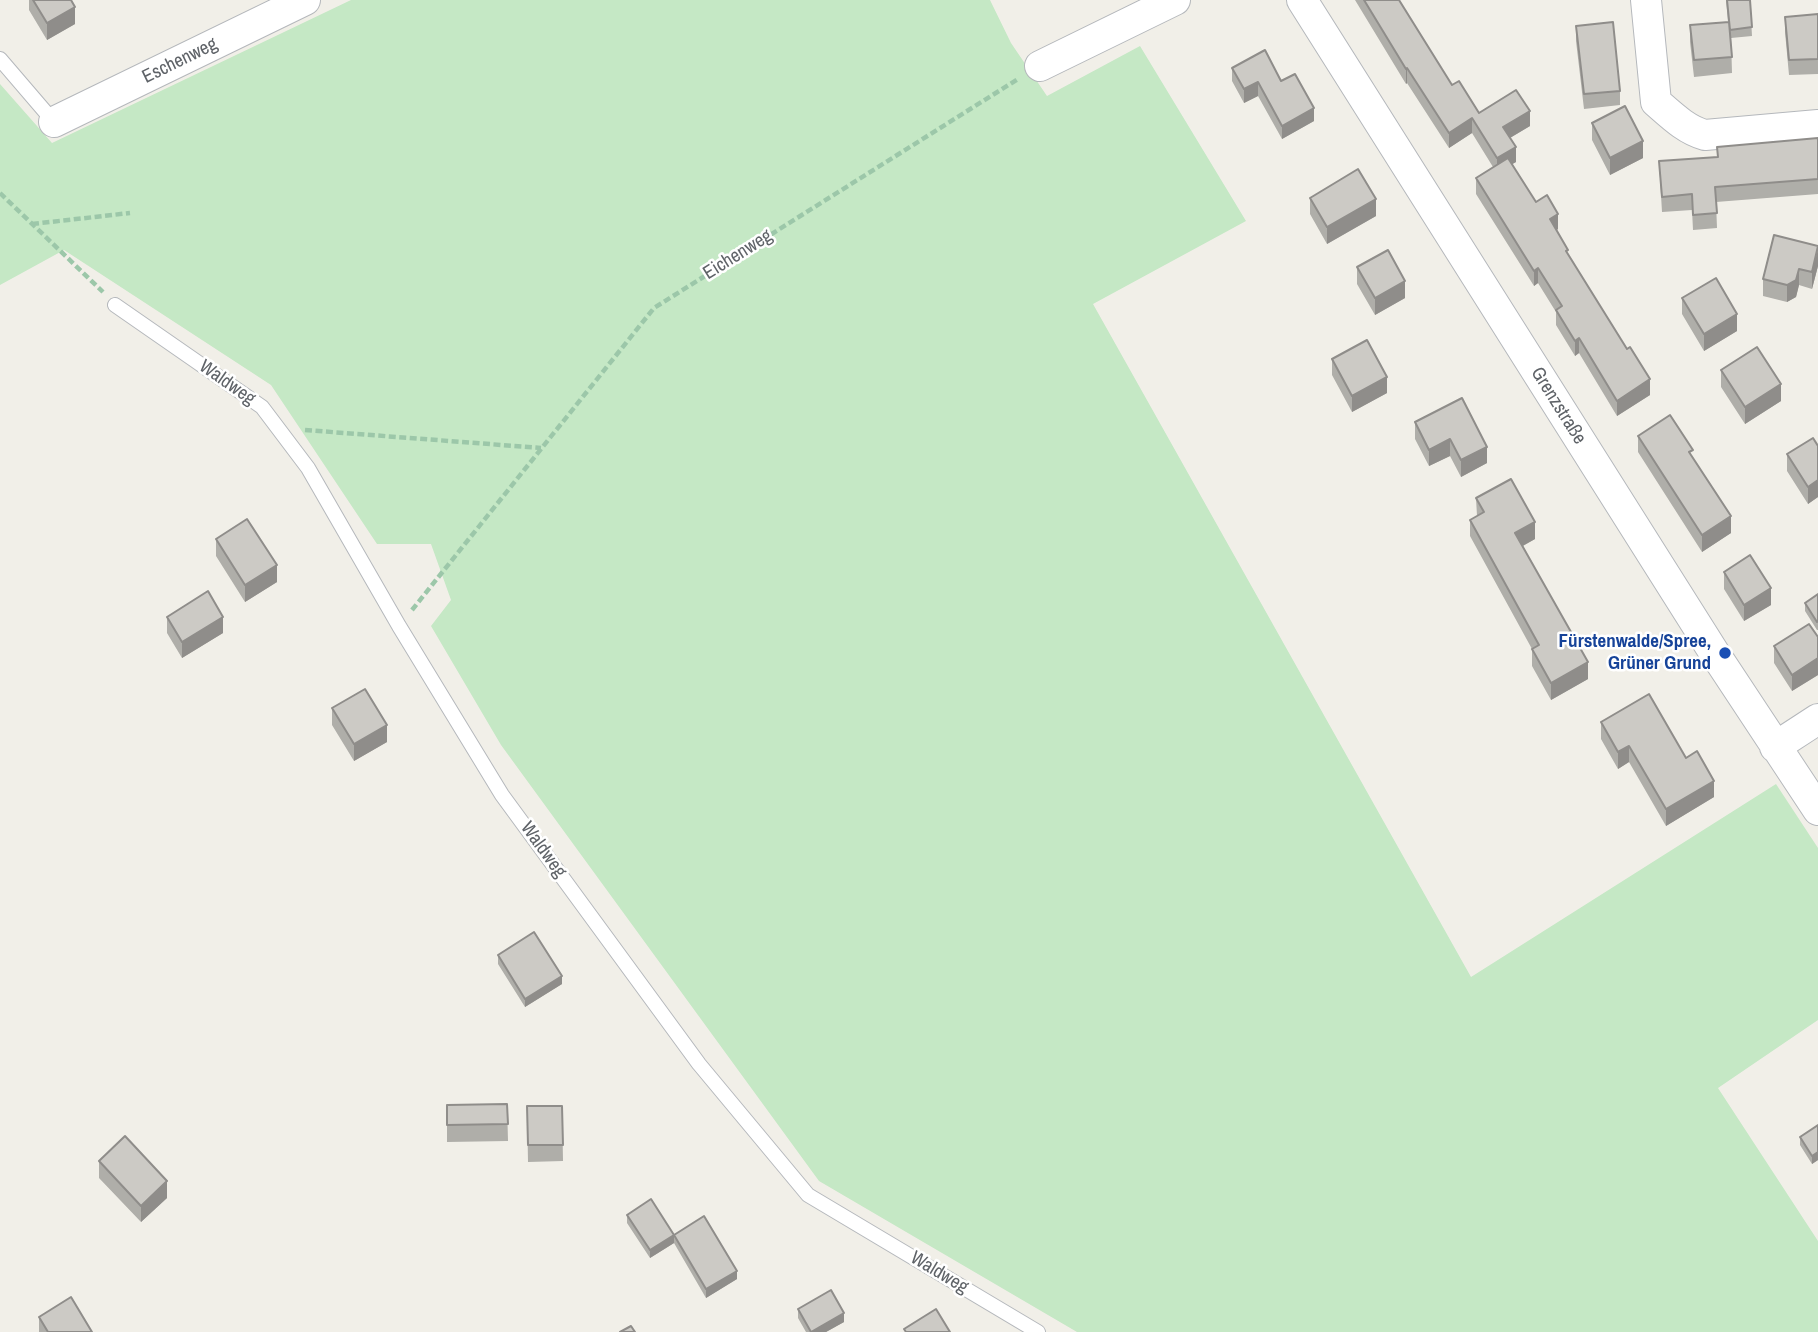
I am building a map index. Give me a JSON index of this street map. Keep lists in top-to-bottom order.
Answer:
{
  "streets": {
    "street": ["Eschenweg", "Grenzstraße"],
    "lane": ["Waldweg"],
    "path": ["Eichenweg"]
  },
  "crossings": [
    ["Eichenweg", "Waldweg"]
  ],
  "places": ["Fürstenwalde/Spree, Grüner Grund"]
}
